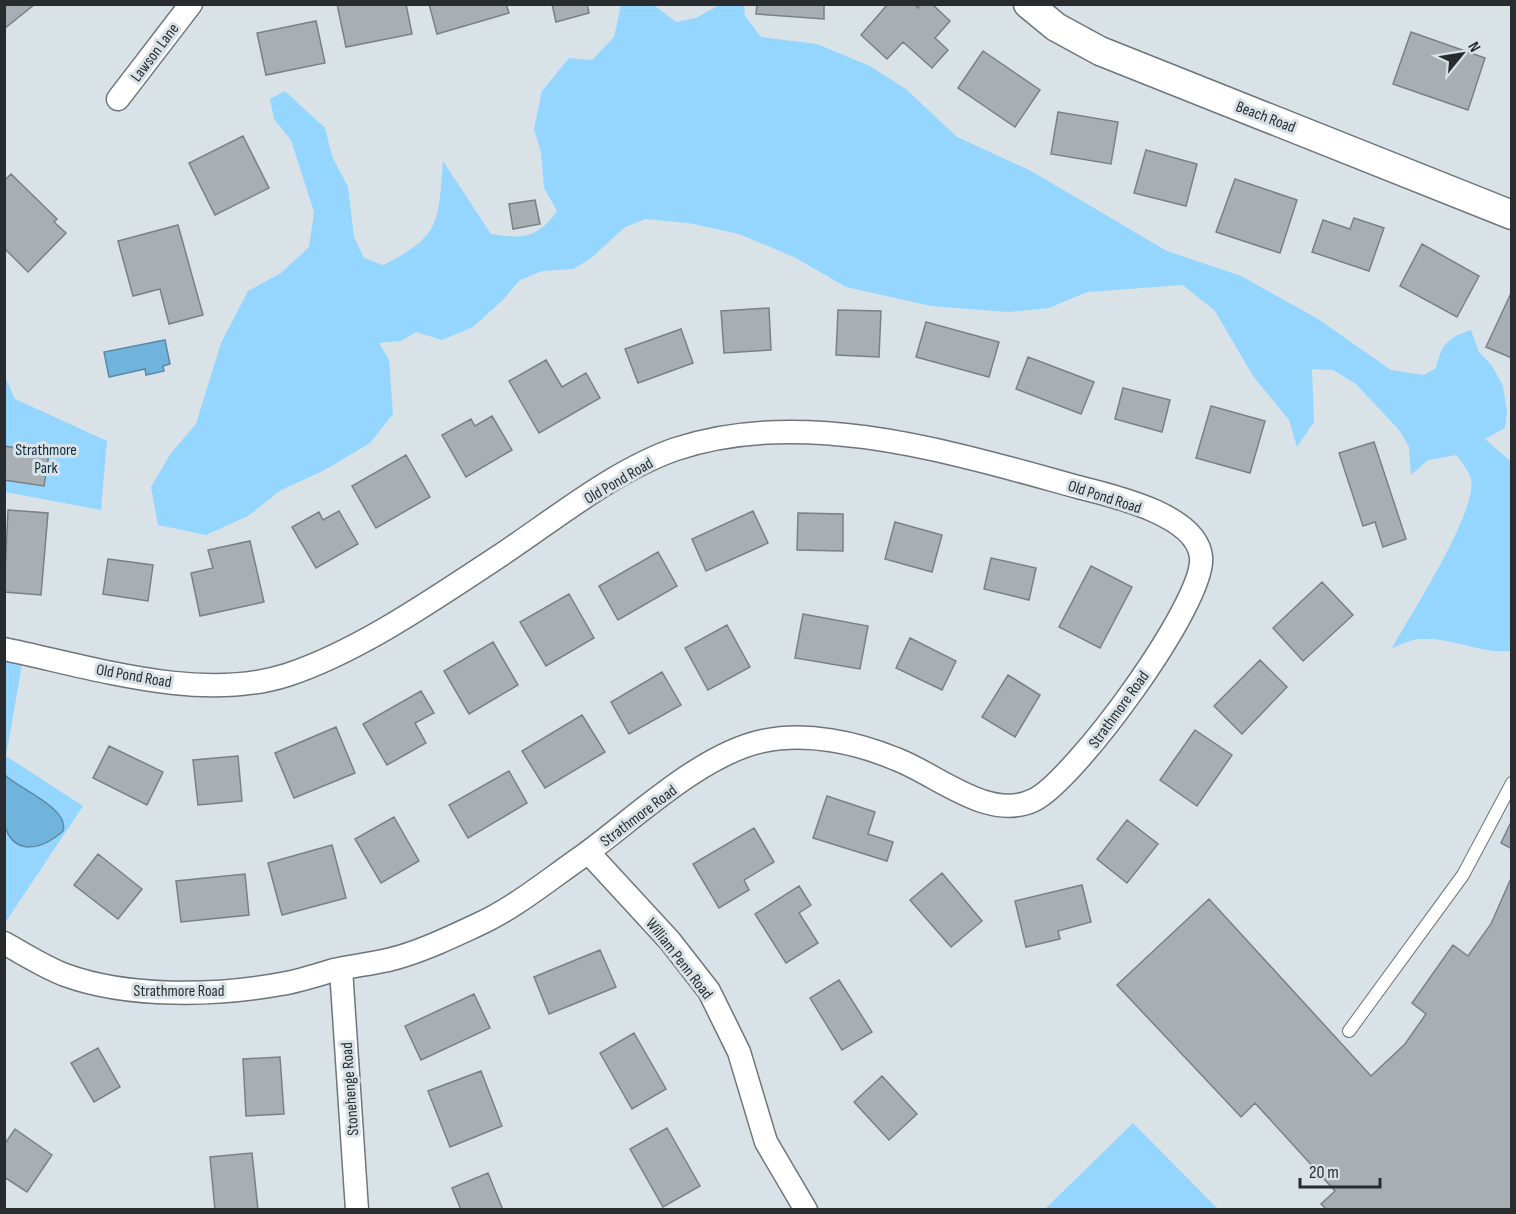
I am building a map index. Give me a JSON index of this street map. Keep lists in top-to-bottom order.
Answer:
{
  "streets": {
    "street": [
      "Lawson Lane",
      "Beach Road",
      "Old Pond Road",
      "Strathmore Road",
      "William Penn Road",
      "Stonehenge Road"
    ]
  },
  "crossings": [
    ["Old Pond Road", "Strathmore Road"],
    ["Strathmore Road", "William Penn Road"],
    ["Strathmore Road", "Stonehenge Road"]
  ],
  "parks": ["Strathmore Park"],
  "scale_bar": "20 m",
  "north": "top right"
}
